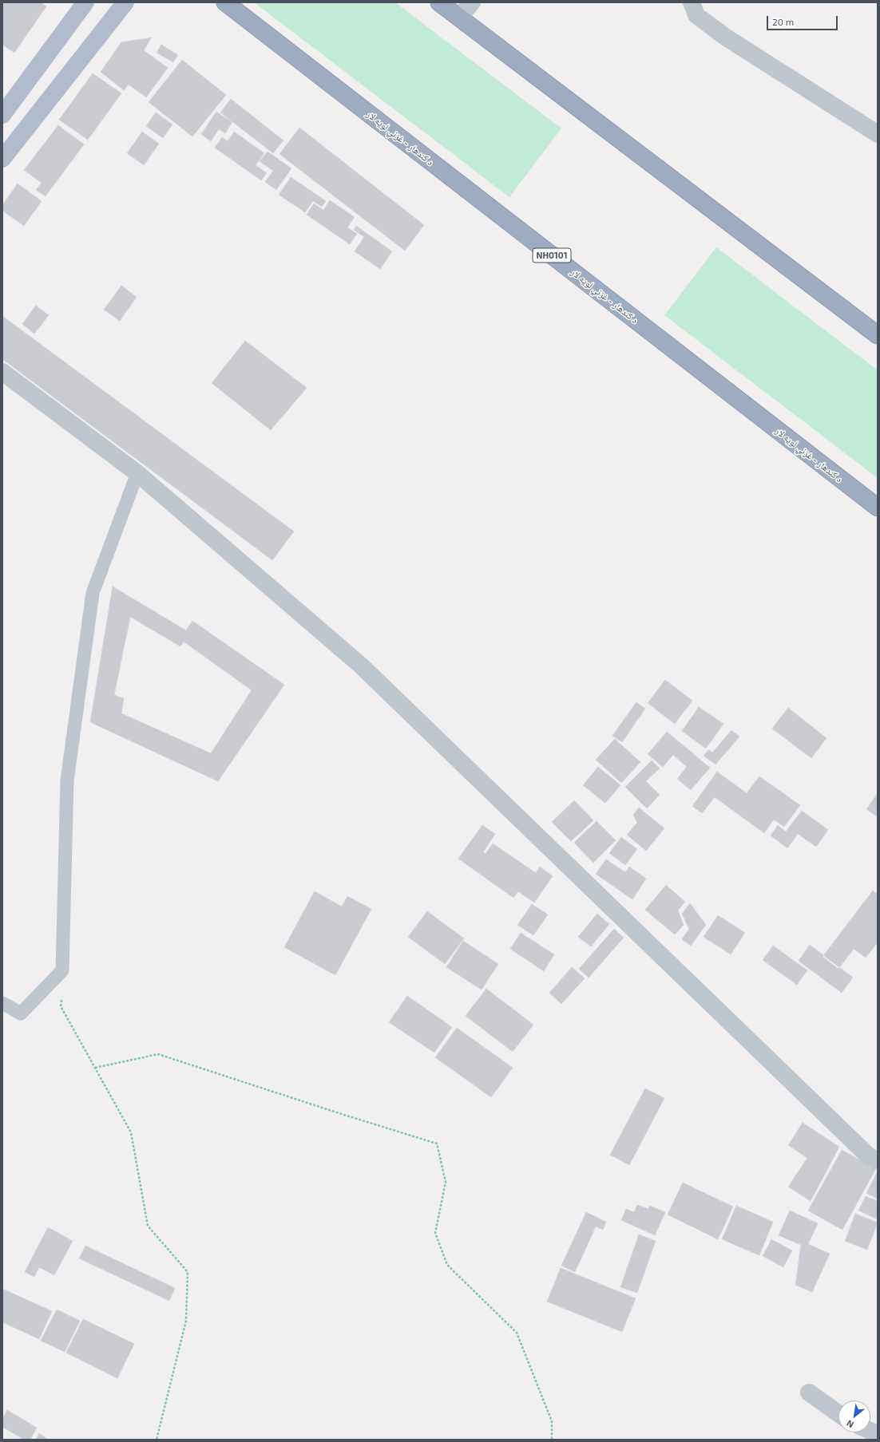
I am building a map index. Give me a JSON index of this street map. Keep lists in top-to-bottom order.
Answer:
{
  "streets": {
    "highway": ["د کندهار - غزني لويه لار", "NH0101"]
  },
  "scale_bar": "20 m",
  "north": "bottom left"
}
